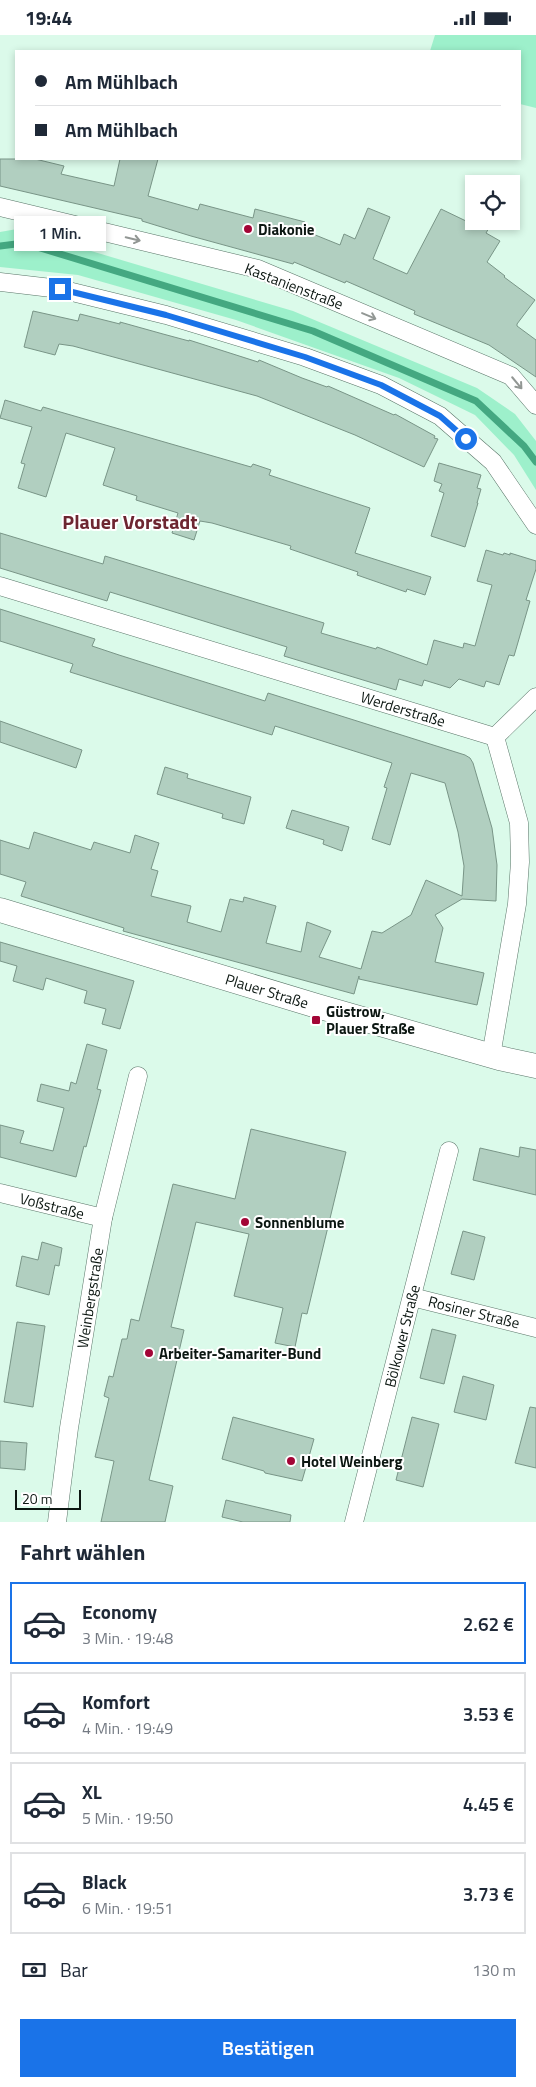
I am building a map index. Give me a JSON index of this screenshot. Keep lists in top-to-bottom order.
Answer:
{
  "streets": {
    "main road": ["Plauer Straße"],
    "street": [
      "Kastanienstraße",
      "Werderstraße",
      "Voßstraße",
      "Weinbergstraße",
      "Rosiner Straße",
      "Bölkower Straße"
    ]
  },
  "crossings": [
    ["Voßstraße", "Weinbergstraße"],
    ["Rosiner Straße", "Bölkower Straße"]
  ],
  "districts": ["Plauer Vorstadt"],
  "places": {
    "other": [
      "Diakonie",
      "Sonnenblume",
      "Arbeiter-Samariter-Bund",
      "Hotel Weinberg"
    ],
    "transit": ["Güstrow, Plauer Straße"]
  },
  "scale_bar": "20 m",
  "page": {
    "status": "19:44",
    "banner": ["Am Mühlbach", "Am Mühlbach"],
    "bubble": "1 Min.",
    "scale": "20 m",
    "heading": "Fahrt wählen",
    "list": [
      {
        "name": "Economy",
        "note": "3 Min. · 19:48",
        "value": "2.62 €"
      },
      {
        "name": "Komfort",
        "note": "4 Min. · 19:49",
        "value": "3.53 €"
      },
      {
        "name": "XL",
        "note": "5 Min. · 19:50",
        "value": "4.45 €"
      },
      {
        "name": "Black",
        "note": "6 Min. · 19:51",
        "value": "3.73 €"
      }
    ],
    "pay": ["Bar", "130 m"],
    "buttons": "Bestätigen"
  }
}
